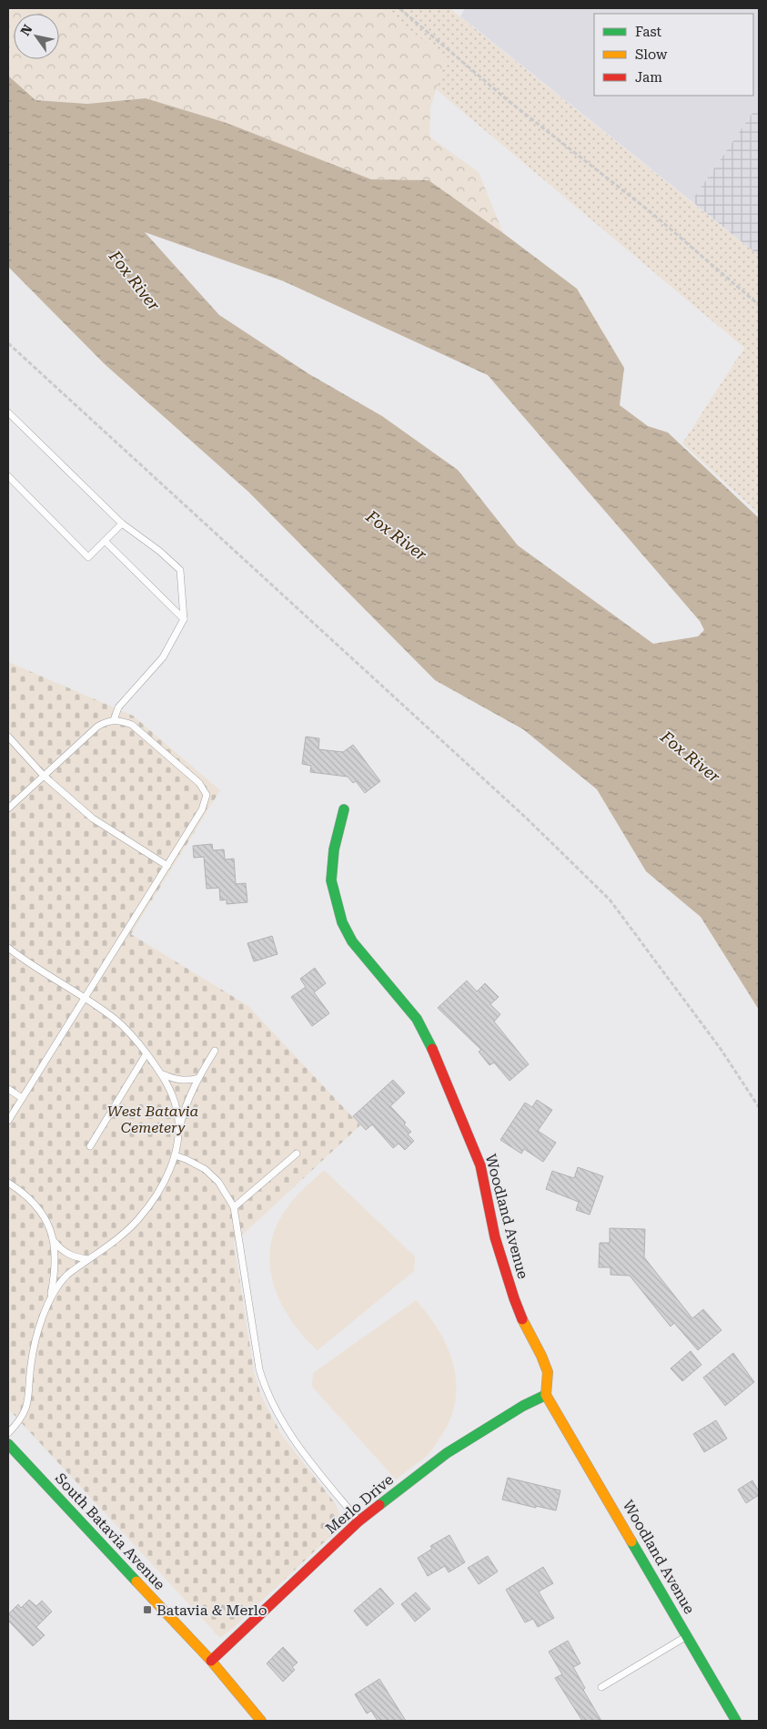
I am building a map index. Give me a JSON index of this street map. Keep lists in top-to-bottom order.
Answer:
{
  "streets": {
    "street": ["Woodland Avenue", "Merlo Drive", "South Batavia Avenue"]
  },
  "crossings": [
    ["Woodland Avenue", "Merlo Drive"],
    ["Merlo Drive", "South Batavia Avenue"]
  ],
  "water": ["Fox River"],
  "parks": ["West Batavia Cemetery"],
  "places": {
    "transit": ["Batavia & Merlo"]
  },
  "legend": ["Fast", "Slow", "Jam"],
  "north": "top left"
}
